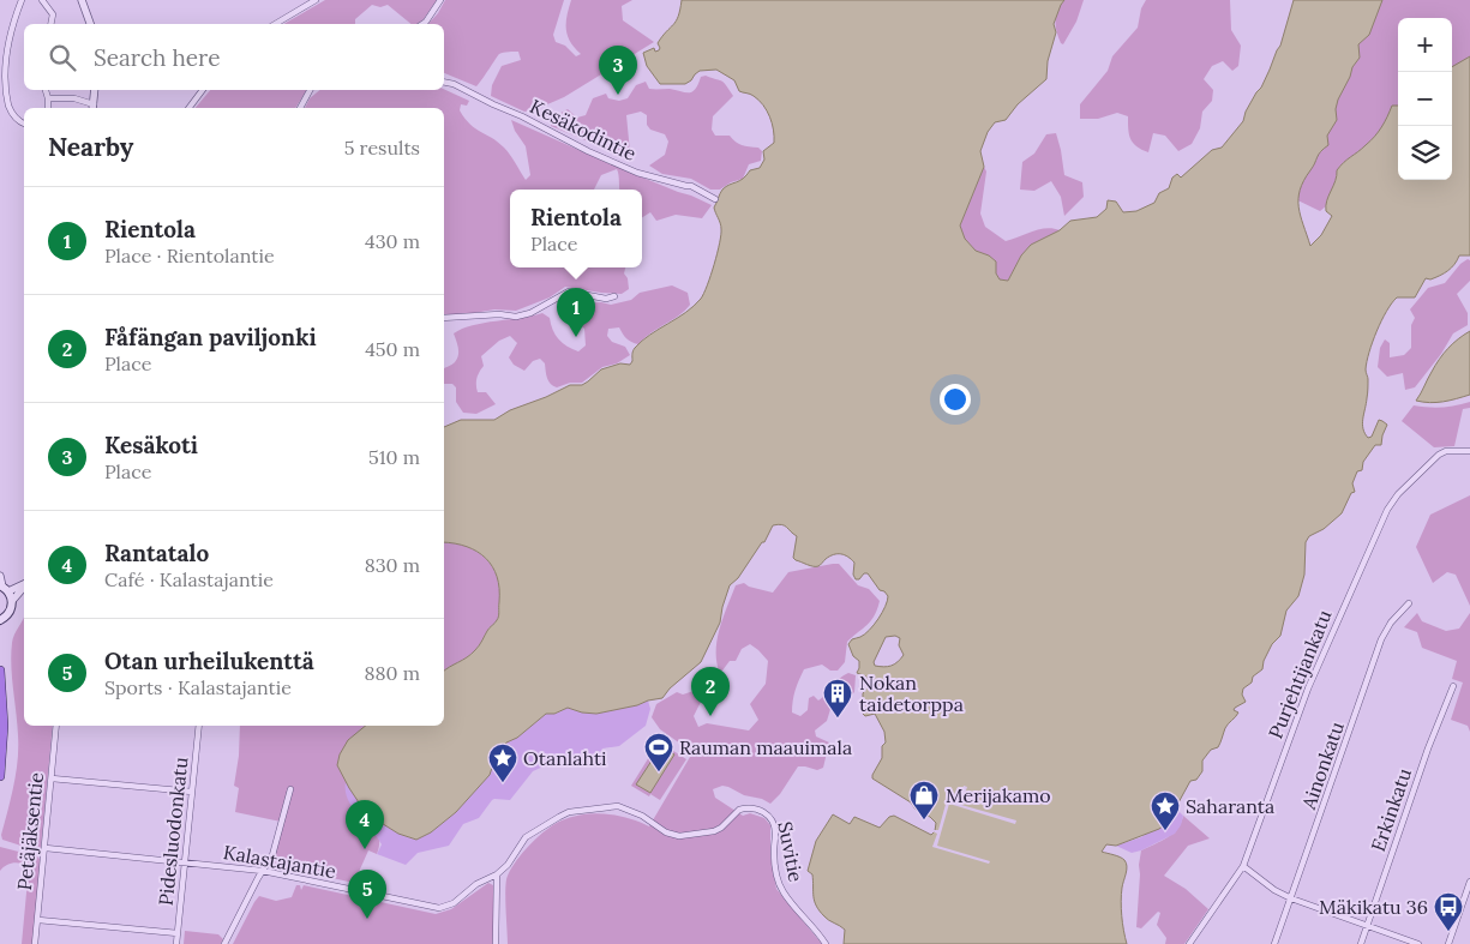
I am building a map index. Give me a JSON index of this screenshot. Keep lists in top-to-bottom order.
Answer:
{
  "streets": {
    "street": [
      "Kesäkodintie",
      "Purjehtijankatu",
      "Ainonkatu",
      "Erkinkatu",
      "Petäjäksentie",
      "Pidesluodonkatu",
      "Suvitie",
      "Kalastajantie"
    ]
  },
  "crossings": [
    ["Petäjäksentie", "Kalastajantie"],
    ["Pidesluodonkatu", "Kalastajantie"],
    ["Suvitie", "Kalastajantie"]
  ],
  "places": {
    "building": ["Nokan taidetorppa"],
    "sports": ["Rauman maauimala"],
    "place": ["Otanlahti", "Saharanta"],
    "shop": ["Merijakamo"],
    "bus stop": ["Mäkikatu 36"]
  },
  "page": {
    "map_buttons": ["+", "−"],
    "search": "Search here",
    "pins": [
      "3",
      "1",
      "2",
      "4",
      "5"
    ],
    "heading": ["Nearby", "5 results"],
    "list": [
      {
        "mark": "1",
        "name": "Rientola",
        "note": "Place · Rientolantie",
        "value": "430 m"
      },
      {
        "mark": "2",
        "name": "Fåfängan paviljonki",
        "note": "Place",
        "value": "450 m"
      },
      {
        "mark": "3",
        "name": "Kesäkoti",
        "note": "Place",
        "value": "510 m"
      },
      {
        "mark": "4",
        "name": "Rantatalo",
        "note": "Café · Kalastajantie",
        "value": "830 m"
      },
      {
        "mark": "5",
        "name": "Otan urheilukenttä",
        "note": "Sports · Kalastajantie",
        "value": "880 m"
      }
    ],
    "popup": ["Rientola", "Place"]
  }
}
